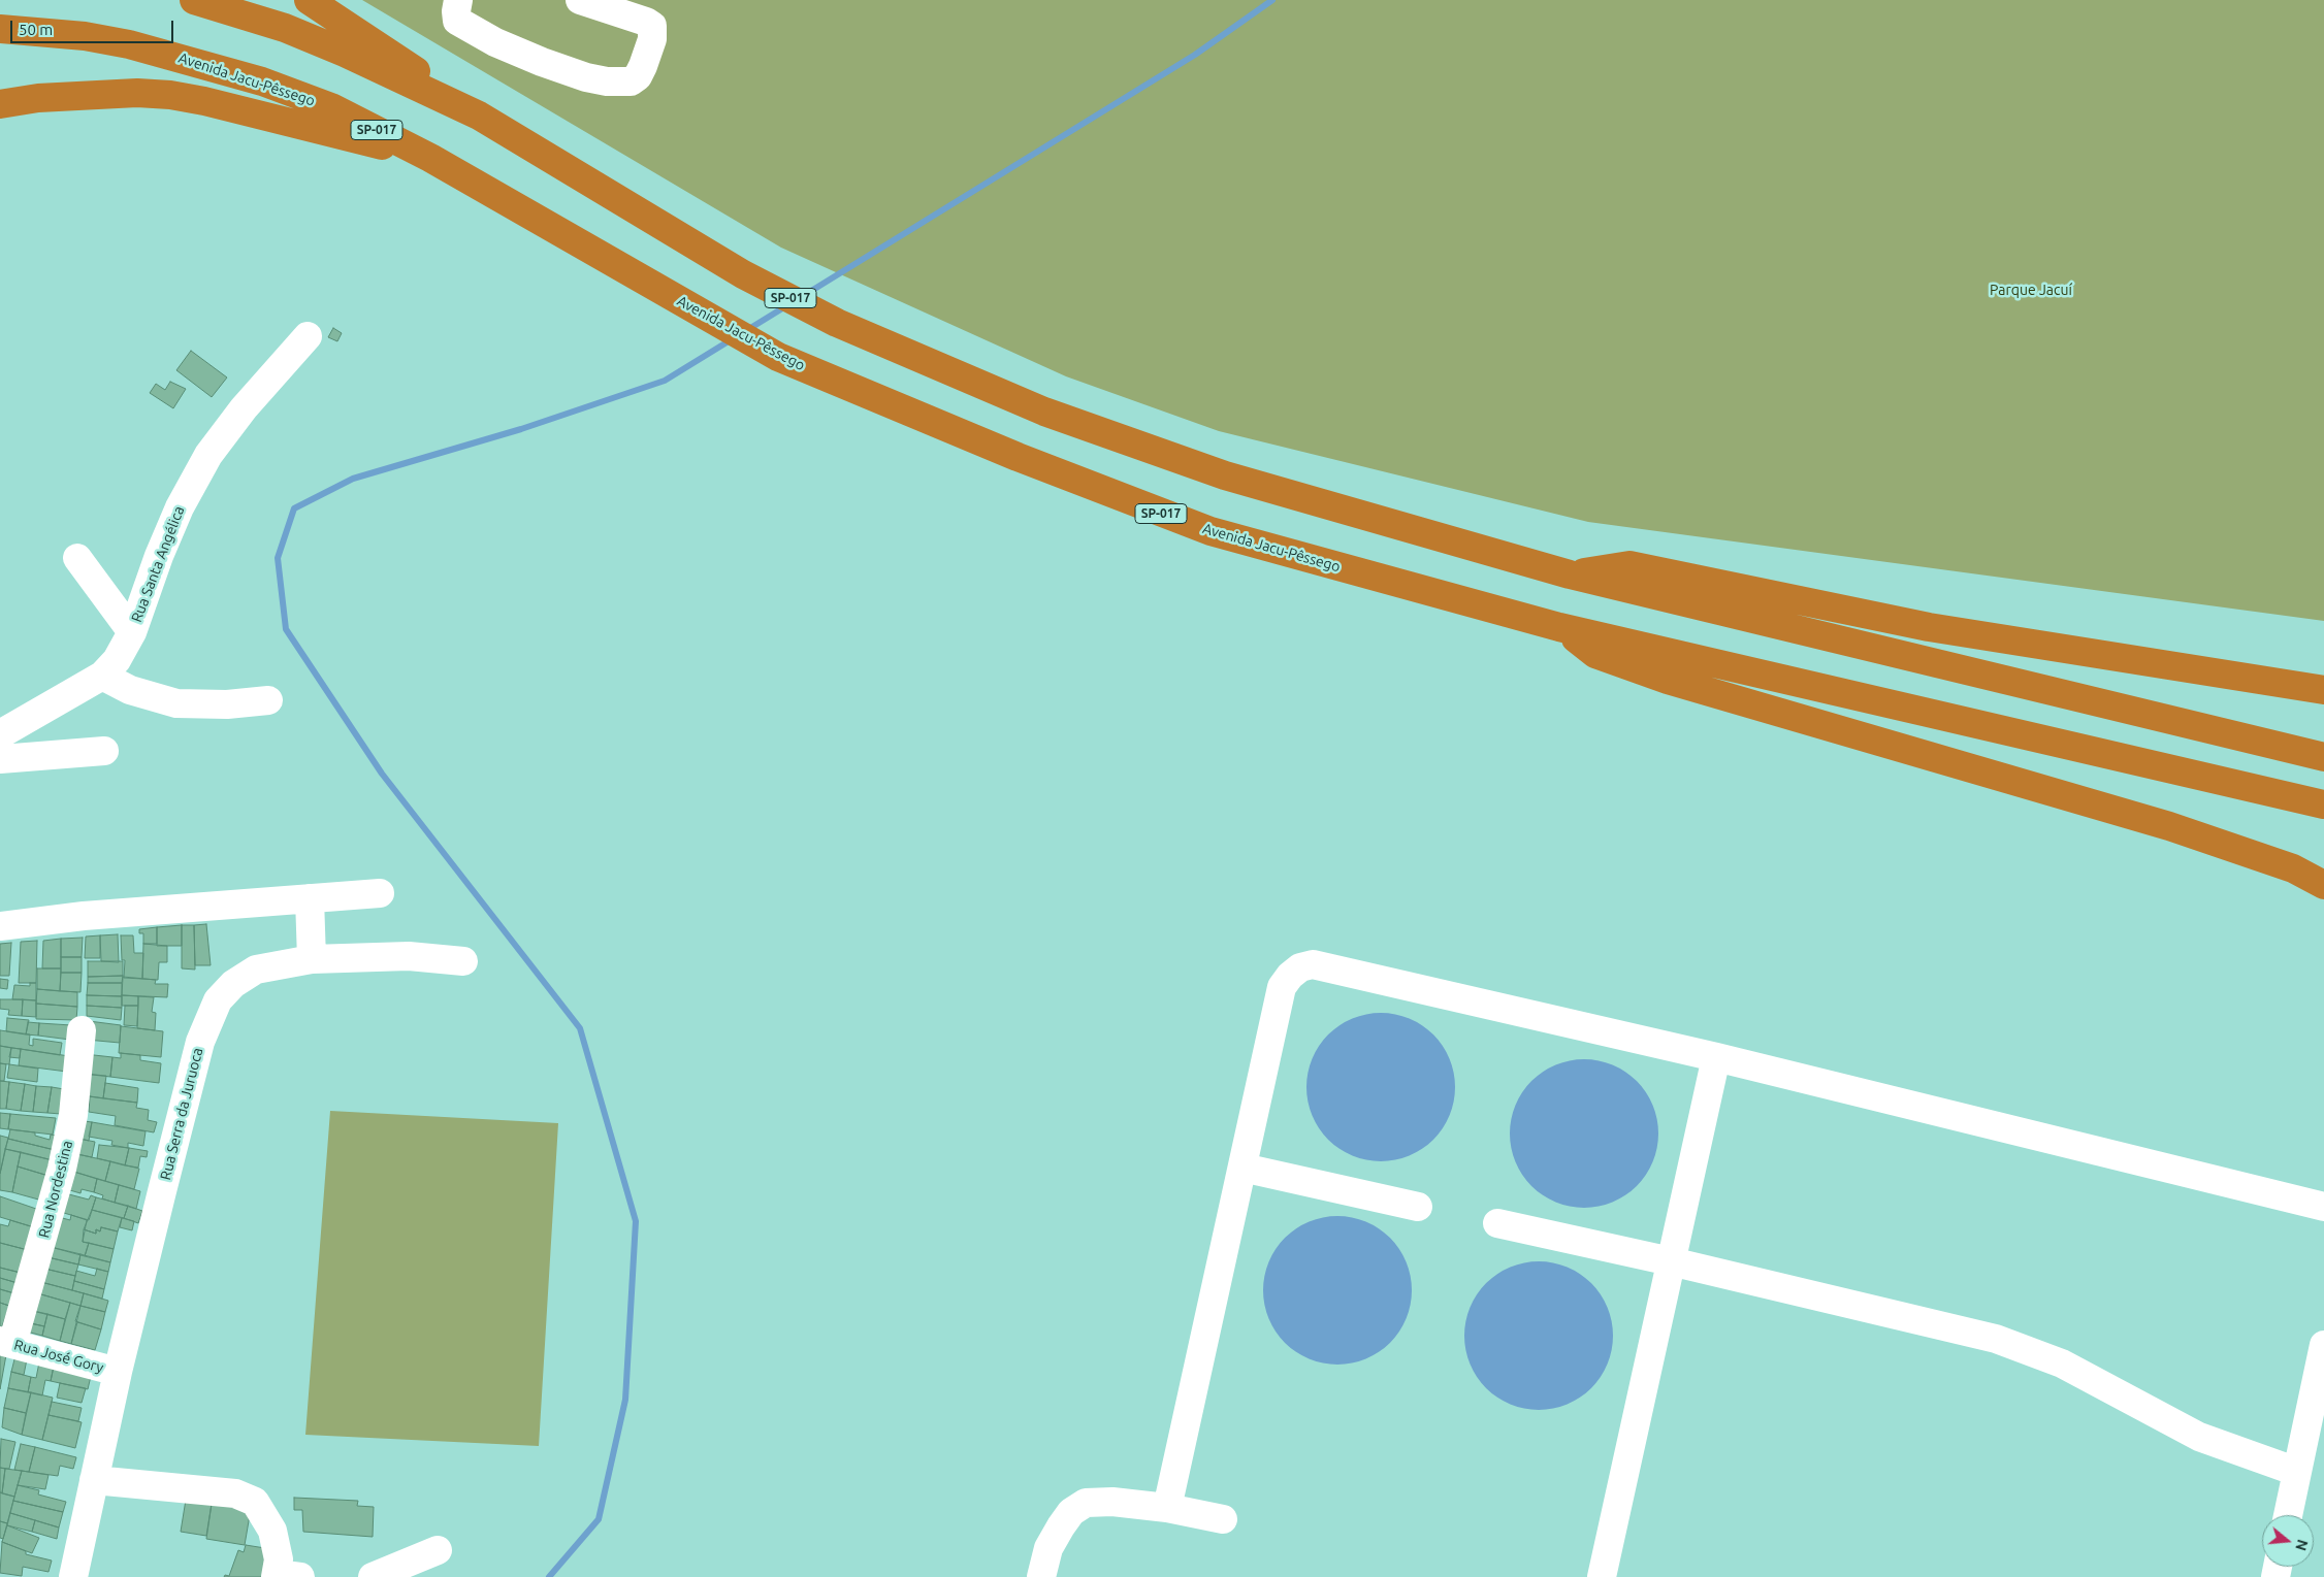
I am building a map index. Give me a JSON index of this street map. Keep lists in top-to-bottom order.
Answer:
{
  "streets": {
    "highway": ["Avenida Jacu-Pêssego", "SP-017"],
    "street": [
      "Rua Santa Angélica",
      "Rua Serra da Juruoca",
      "Rua Nordestina",
      "Rua José Gory"
    ]
  },
  "crossings": [
    ["Rua Serra da Juruoca", "Rua José Gory"],
    ["Rua Nordestina", "Rua José Gory"]
  ],
  "parks": ["Parque Jacuí"],
  "scale_bar": "50 m",
  "north": "right"
}
